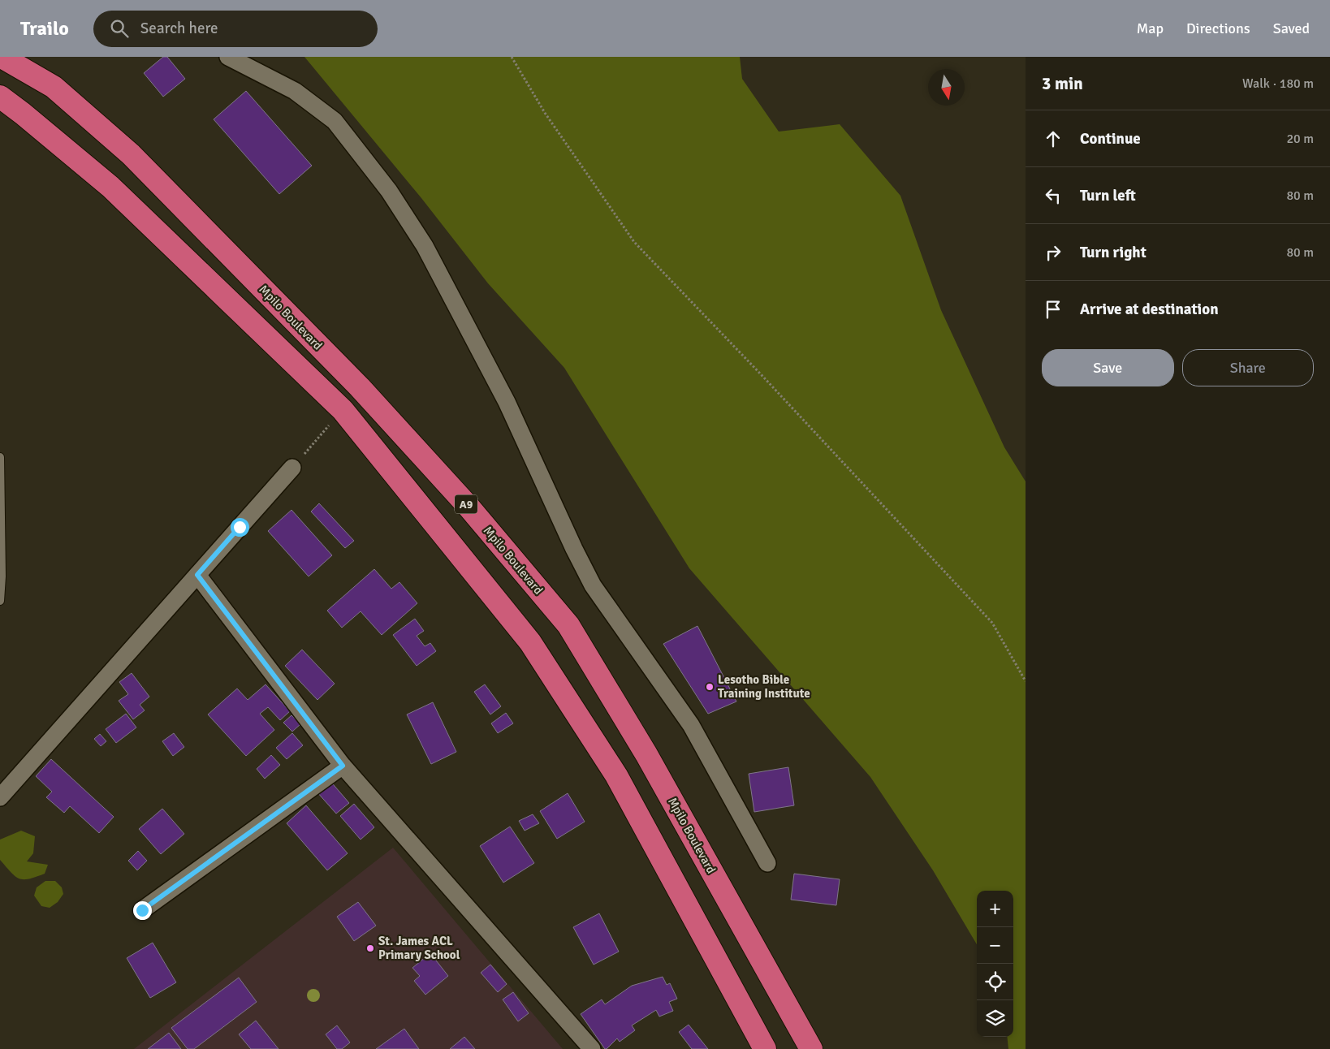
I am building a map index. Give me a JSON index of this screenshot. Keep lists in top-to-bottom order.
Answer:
{
  "streets": {
    "highway": ["Mpilo Boulevard", "A9"]
  },
  "places": ["Lesotho Bible Training Institute", "St. James ACL Primary School"],
  "north": "bottom",
  "page": {
    "header": "Trailo",
    "search": "Search here",
    "nav": ["Map", "Directions", "Saved"],
    "heading": ["3 min", "Walk · 180 m"],
    "list": [
      ["Continue", "20 m"],
      ["Turn left", "80 m"],
      ["Turn right", "80 m"],
      "Arrive at destination"
    ],
    "buttons": ["Save", "Share"],
    "map_buttons": ["+", "−"]
  }
}
